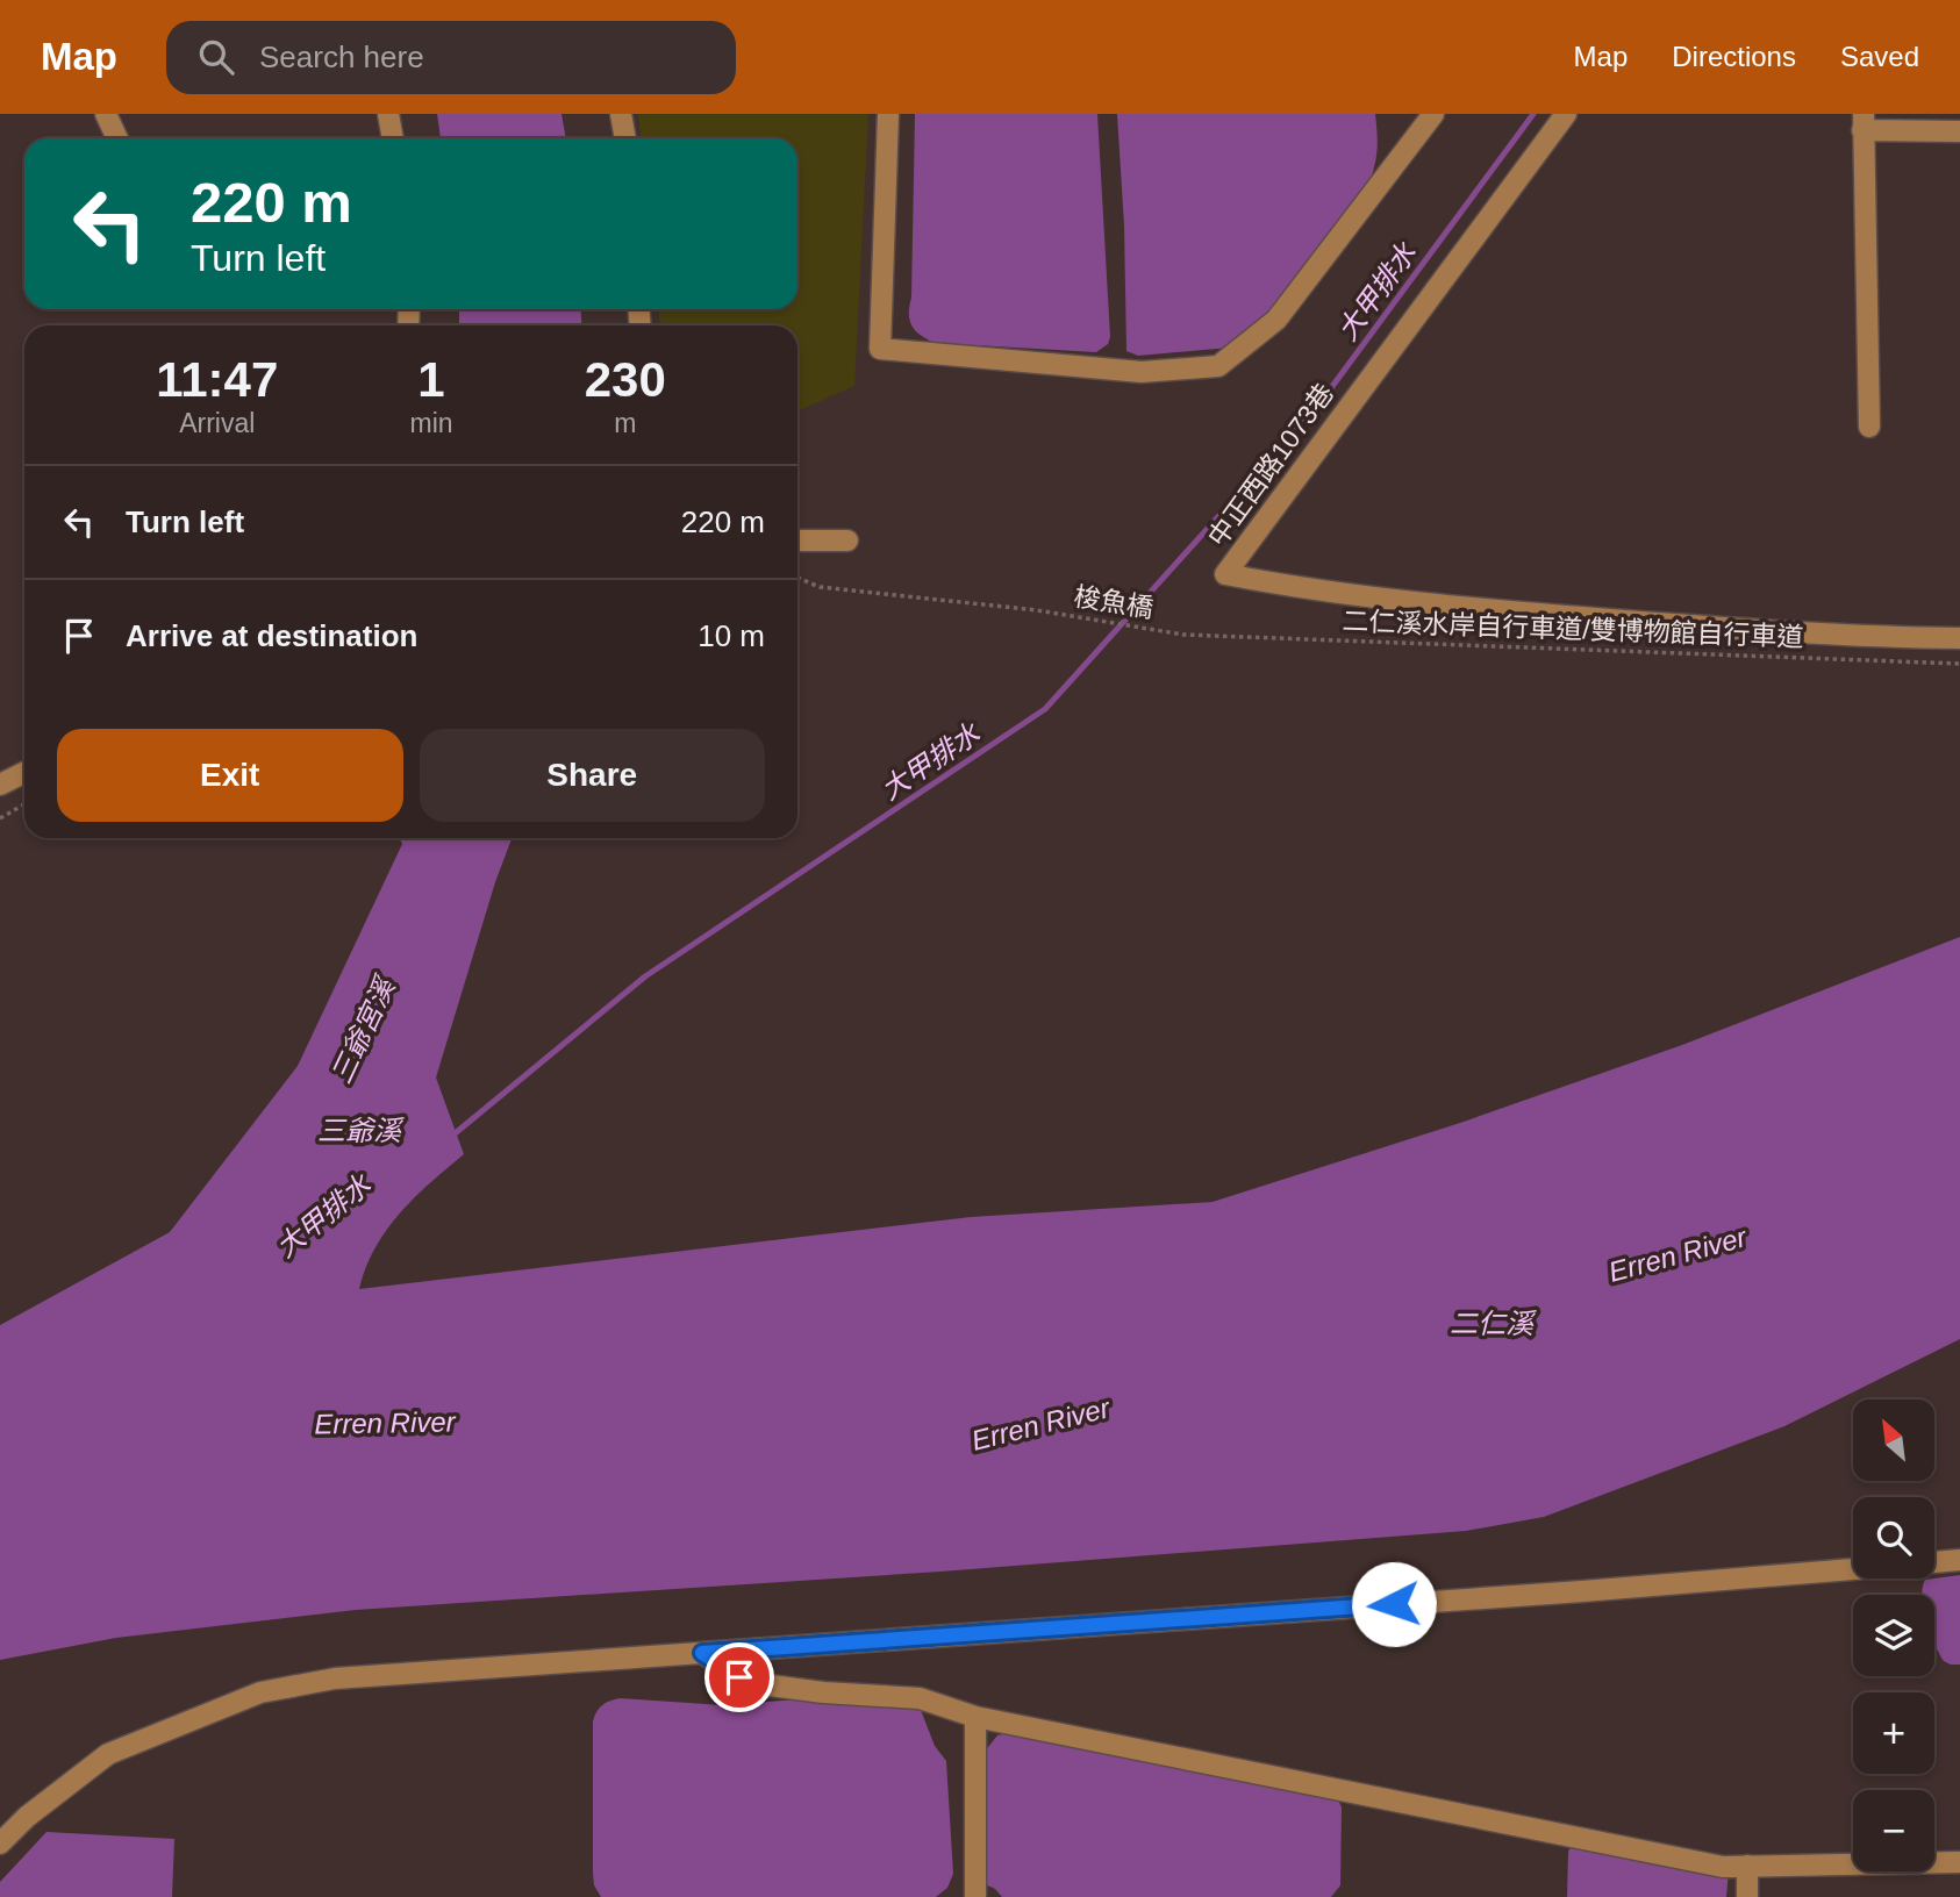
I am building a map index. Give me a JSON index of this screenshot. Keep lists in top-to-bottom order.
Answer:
{
  "streets": {
    "street": ["中正西路1073巷"],
    "path": ["梭魚橋", "二仁溪水岸自行車道/雙博物館自行車道"]
  },
  "crossings": [
    ["梭魚橋", "二仁溪水岸自行車道/雙博物館自行車道"]
  ],
  "water": [
    "大甲排水",
    "三爺宮溪",
    "三爺溪",
    "Erren River",
    "二仁溪"
  ],
  "north": "top left",
  "page": {
    "header": "Map",
    "search": "Search here",
    "nav": ["Map", "Directions", "Saved"],
    "turn": ["220 m", "Turn left"],
    "eta": [
      "11:47",
      "Arrival",
      "1",
      "min",
      "230",
      "m"
    ],
    "list": [
      {
        "name": "Turn left",
        "value": "220 m"
      },
      {
        "name": "Arrive at destination",
        "value": "10 m"
      }
    ],
    "buttons": ["Exit", "Share"],
    "map_buttons": ["+", "−"]
  }
}
